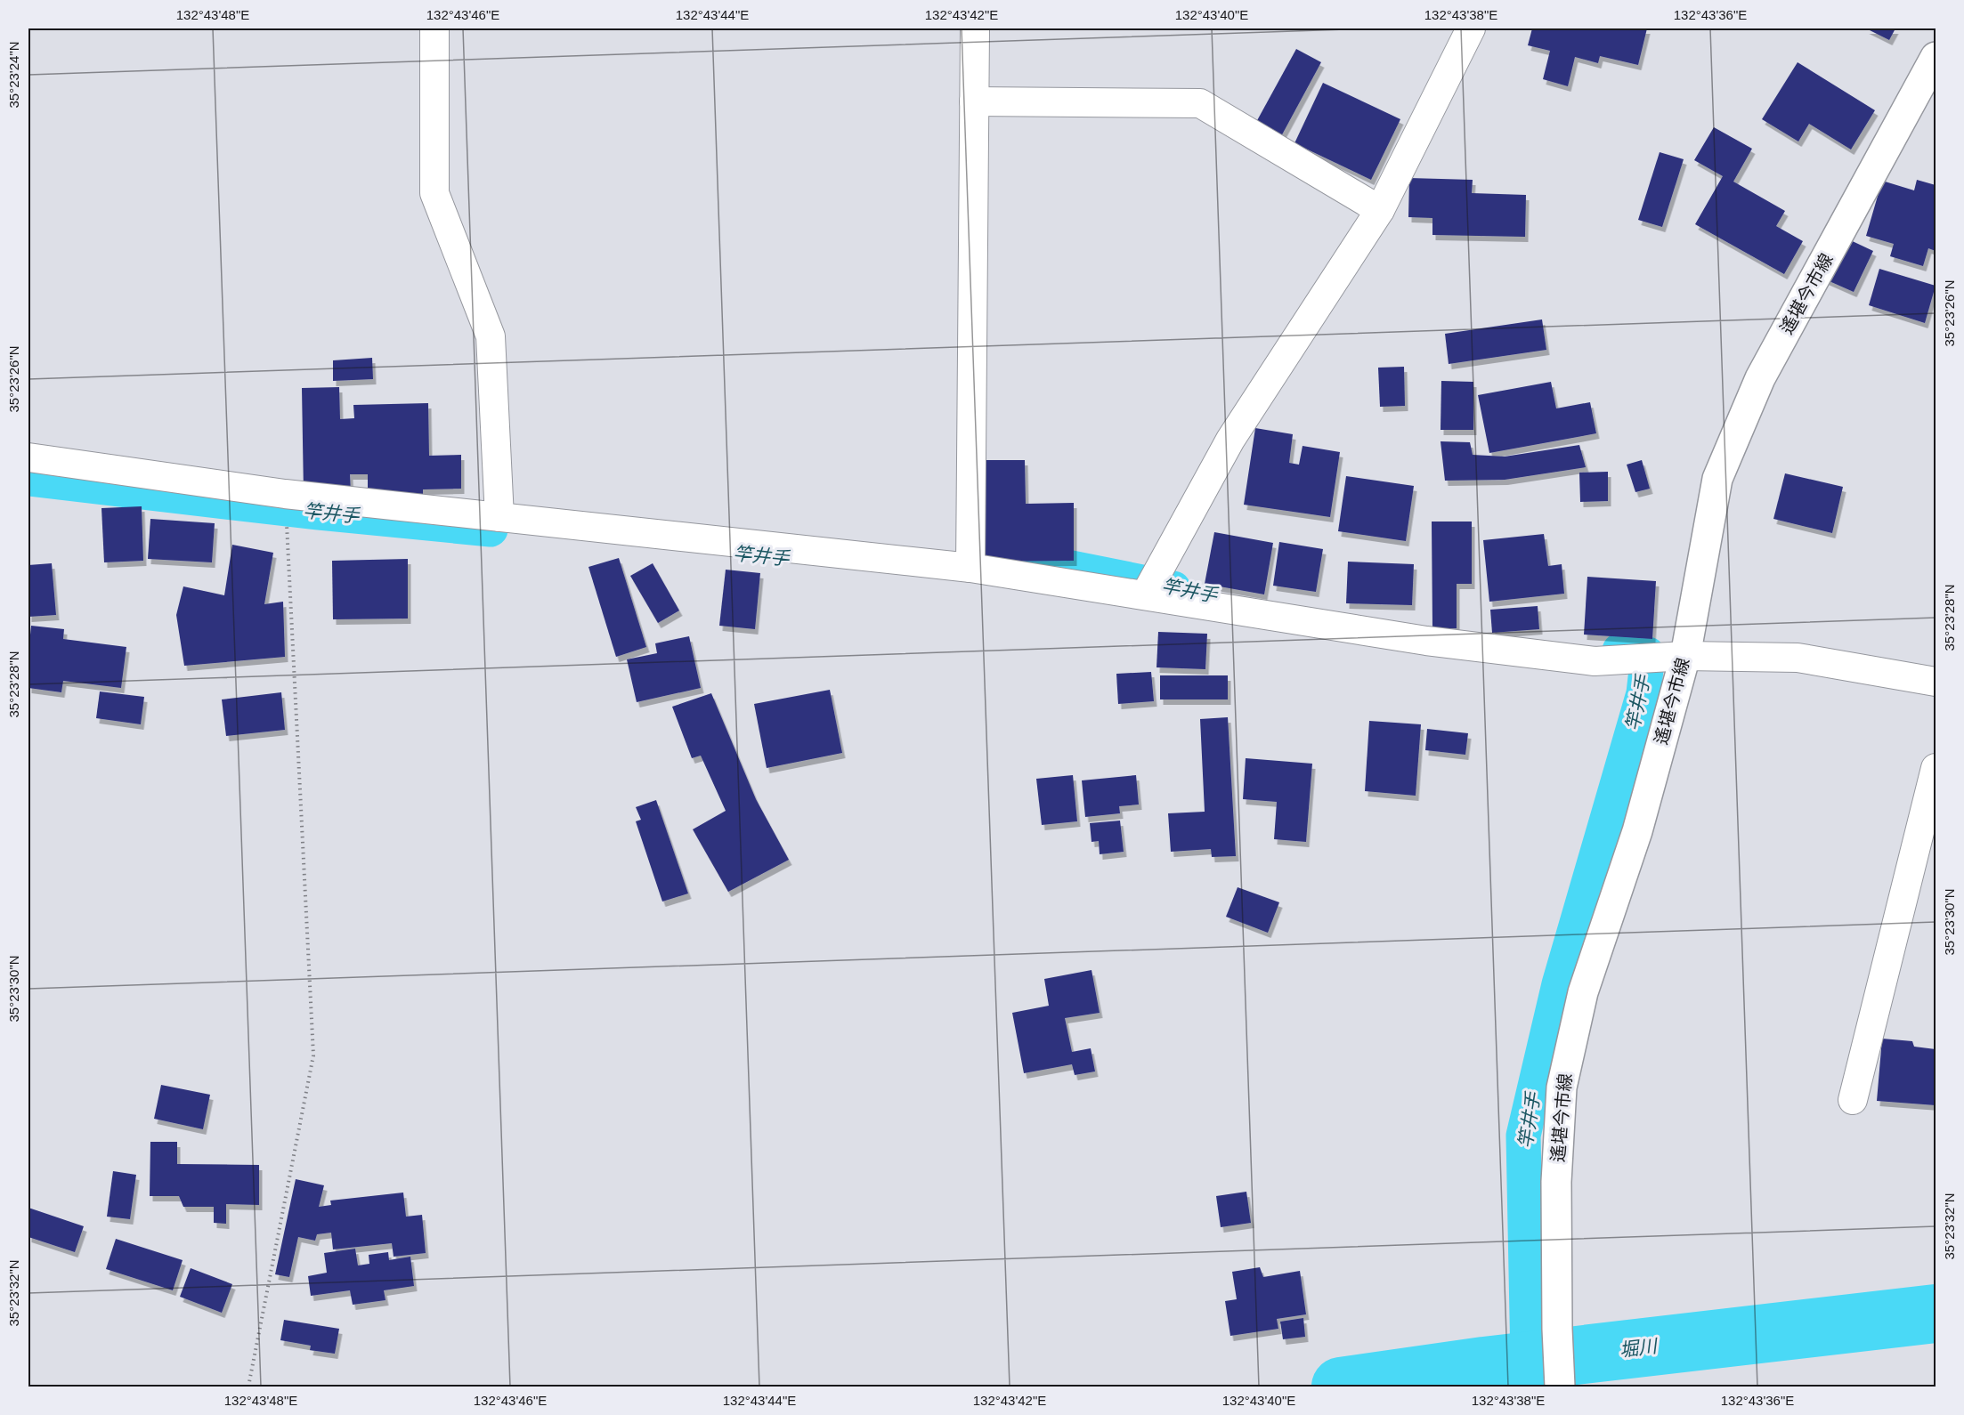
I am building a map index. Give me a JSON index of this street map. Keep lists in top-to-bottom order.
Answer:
{
  "streets": {
    "main road": ["遙堪今市線"]
  },
  "water": ["竿井手", "堀川"],
  "coordinates": [
    "132°43'48\"E",
    "132°43'46\"E",
    "132°43'44\"E",
    "132°43'42\"E",
    "132°43'40\"E",
    "132°43'38\"E",
    "132°43'36\"E",
    "35°23'24\"N",
    "35°23'26\"N",
    "35°23'28\"N",
    "35°23'30\"N",
    "35°23'32\"N"
  ]
}
